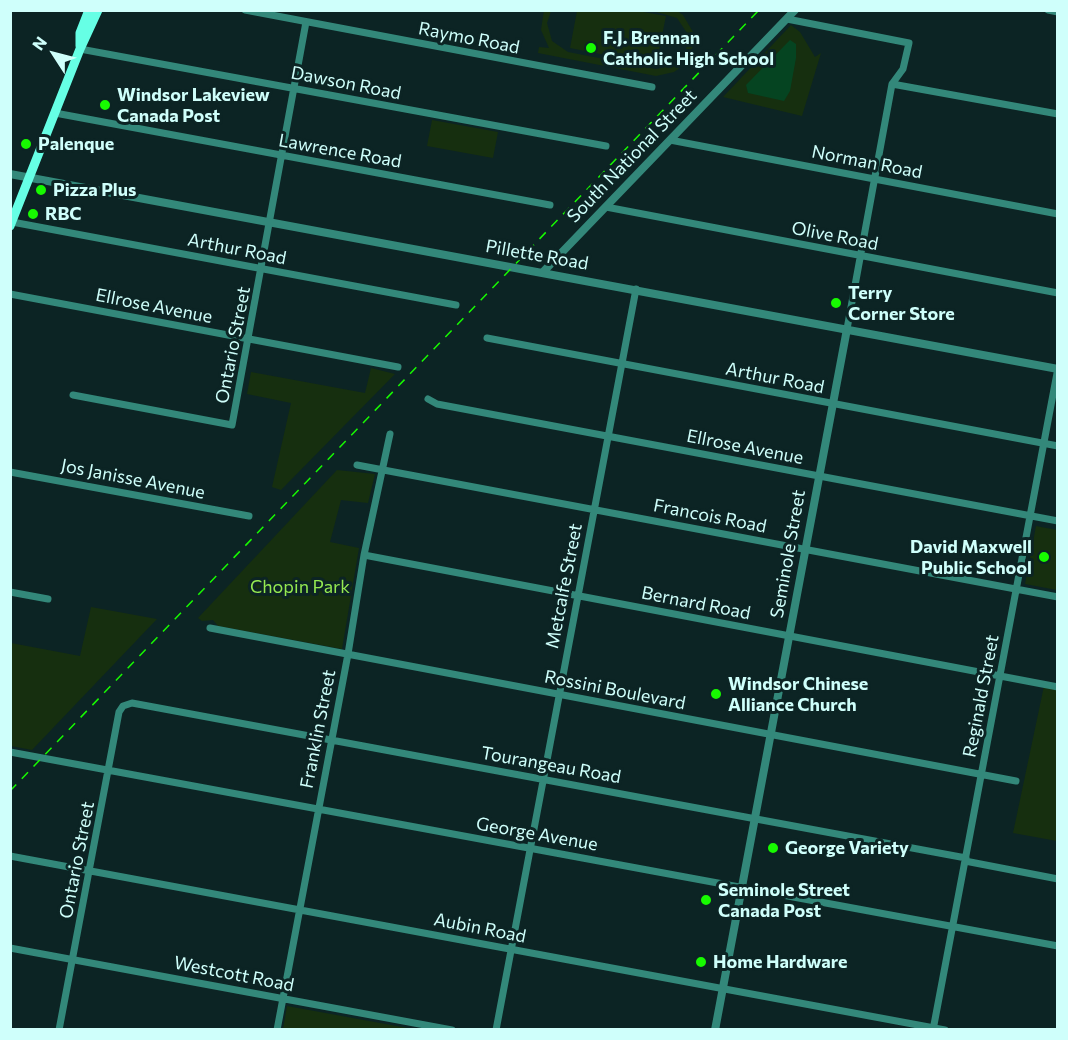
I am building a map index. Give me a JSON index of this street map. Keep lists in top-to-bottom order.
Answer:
{
  "streets": {
    "street": [
      "Raymo Road",
      "Dawson Road",
      "Lawrence Road",
      "South National Street",
      "Norman Road",
      "Olive Road",
      "Arthur Road",
      "Pillette Road",
      "Ellrose Avenue",
      "Ontario Street",
      "Jos Janisse Avenue",
      "Francois Road",
      "Seminole Street",
      "Metcalfe Street",
      "Bernard Road",
      "Rossini Boulevard",
      "Reginald Street",
      "Franklin Street",
      "Tourangeau Road",
      "George Avenue",
      "Aubin Road",
      "Westcott Road"
    ]
  },
  "crossings": [
    ["Raymo Road", "Ontario Street"],
    ["Dawson Road", "Ontario Street"],
    ["Lawrence Road", "Ontario Street"],
    ["South National Street", "Norman Road"],
    ["South National Street", "Olive Road"],
    ["South National Street", "Pillette Road"],
    ["South National Street", "Seminole Street"],
    ["Norman Road", "Seminole Street"],
    ["Olive Road", "Seminole Street"],
    ["Arthur Road", "Ontario Street"],
    ["Arthur Road", "Seminole Street"],
    ["Arthur Road", "Metcalfe Street"],
    ["Arthur Road", "Reginald Street"],
    ["Pillette Road", "Ontario Street"],
    ["Pillette Road", "Seminole Street"],
    ["Pillette Road", "Metcalfe Street"],
    ["Pillette Road", "Reginald Street"],
    ["Ellrose Avenue", "Ontario Street"],
    ["Ellrose Avenue", "Seminole Street"],
    ["Ellrose Avenue", "Metcalfe Street"],
    ["Ellrose Avenue", "Reginald Street"],
    ["Ontario Street", "Tourangeau Road"],
    ["Ontario Street", "George Avenue"],
    ["Ontario Street", "Aubin Road"],
    ["Ontario Street", "Westcott Road"],
    ["Francois Road", "Seminole Street"],
    ["Francois Road", "Metcalfe Street"],
    ["Francois Road", "Reginald Street"],
    ["Francois Road", "Franklin Street"],
    ["Seminole Street", "Bernard Road"],
    ["Seminole Street", "Rossini Boulevard"],
    ["Seminole Street", "Tourangeau Road"],
    ["Seminole Street", "George Avenue"],
    ["Seminole Street", "Aubin Road"],
    ["Metcalfe Street", "Bernard Road"],
    ["Metcalfe Street", "Rossini Boulevard"],
    ["Metcalfe Street", "Tourangeau Road"],
    ["Metcalfe Street", "George Avenue"],
    ["Metcalfe Street", "Aubin Road"],
    ["Bernard Road", "Reginald Street"],
    ["Bernard Road", "Franklin Street"],
    ["Rossini Boulevard", "Reginald Street"],
    ["Rossini Boulevard", "Franklin Street"],
    ["Reginald Street", "Tourangeau Road"],
    ["Reginald Street", "George Avenue"],
    ["Reginald Street", "Aubin Road"],
    ["Franklin Street", "Tourangeau Road"],
    ["Franklin Street", "George Avenue"],
    ["Franklin Street", "Aubin Road"],
    ["Franklin Street", "Westcott Road"]
  ],
  "parks": ["Chopin Park"],
  "places": [
    "F.J. Brennan Catholic High School",
    "Windsor Lakeview Canada Post",
    "Palenque",
    "Pizza Plus",
    "RBC",
    "Terry Corner Store",
    "David Maxwell Public School",
    "Windsor Chinese Alliance Church",
    "George Variety",
    "Seminole Street Canada Post",
    "Home Hardware"
  ],
  "north": "top left"
}
